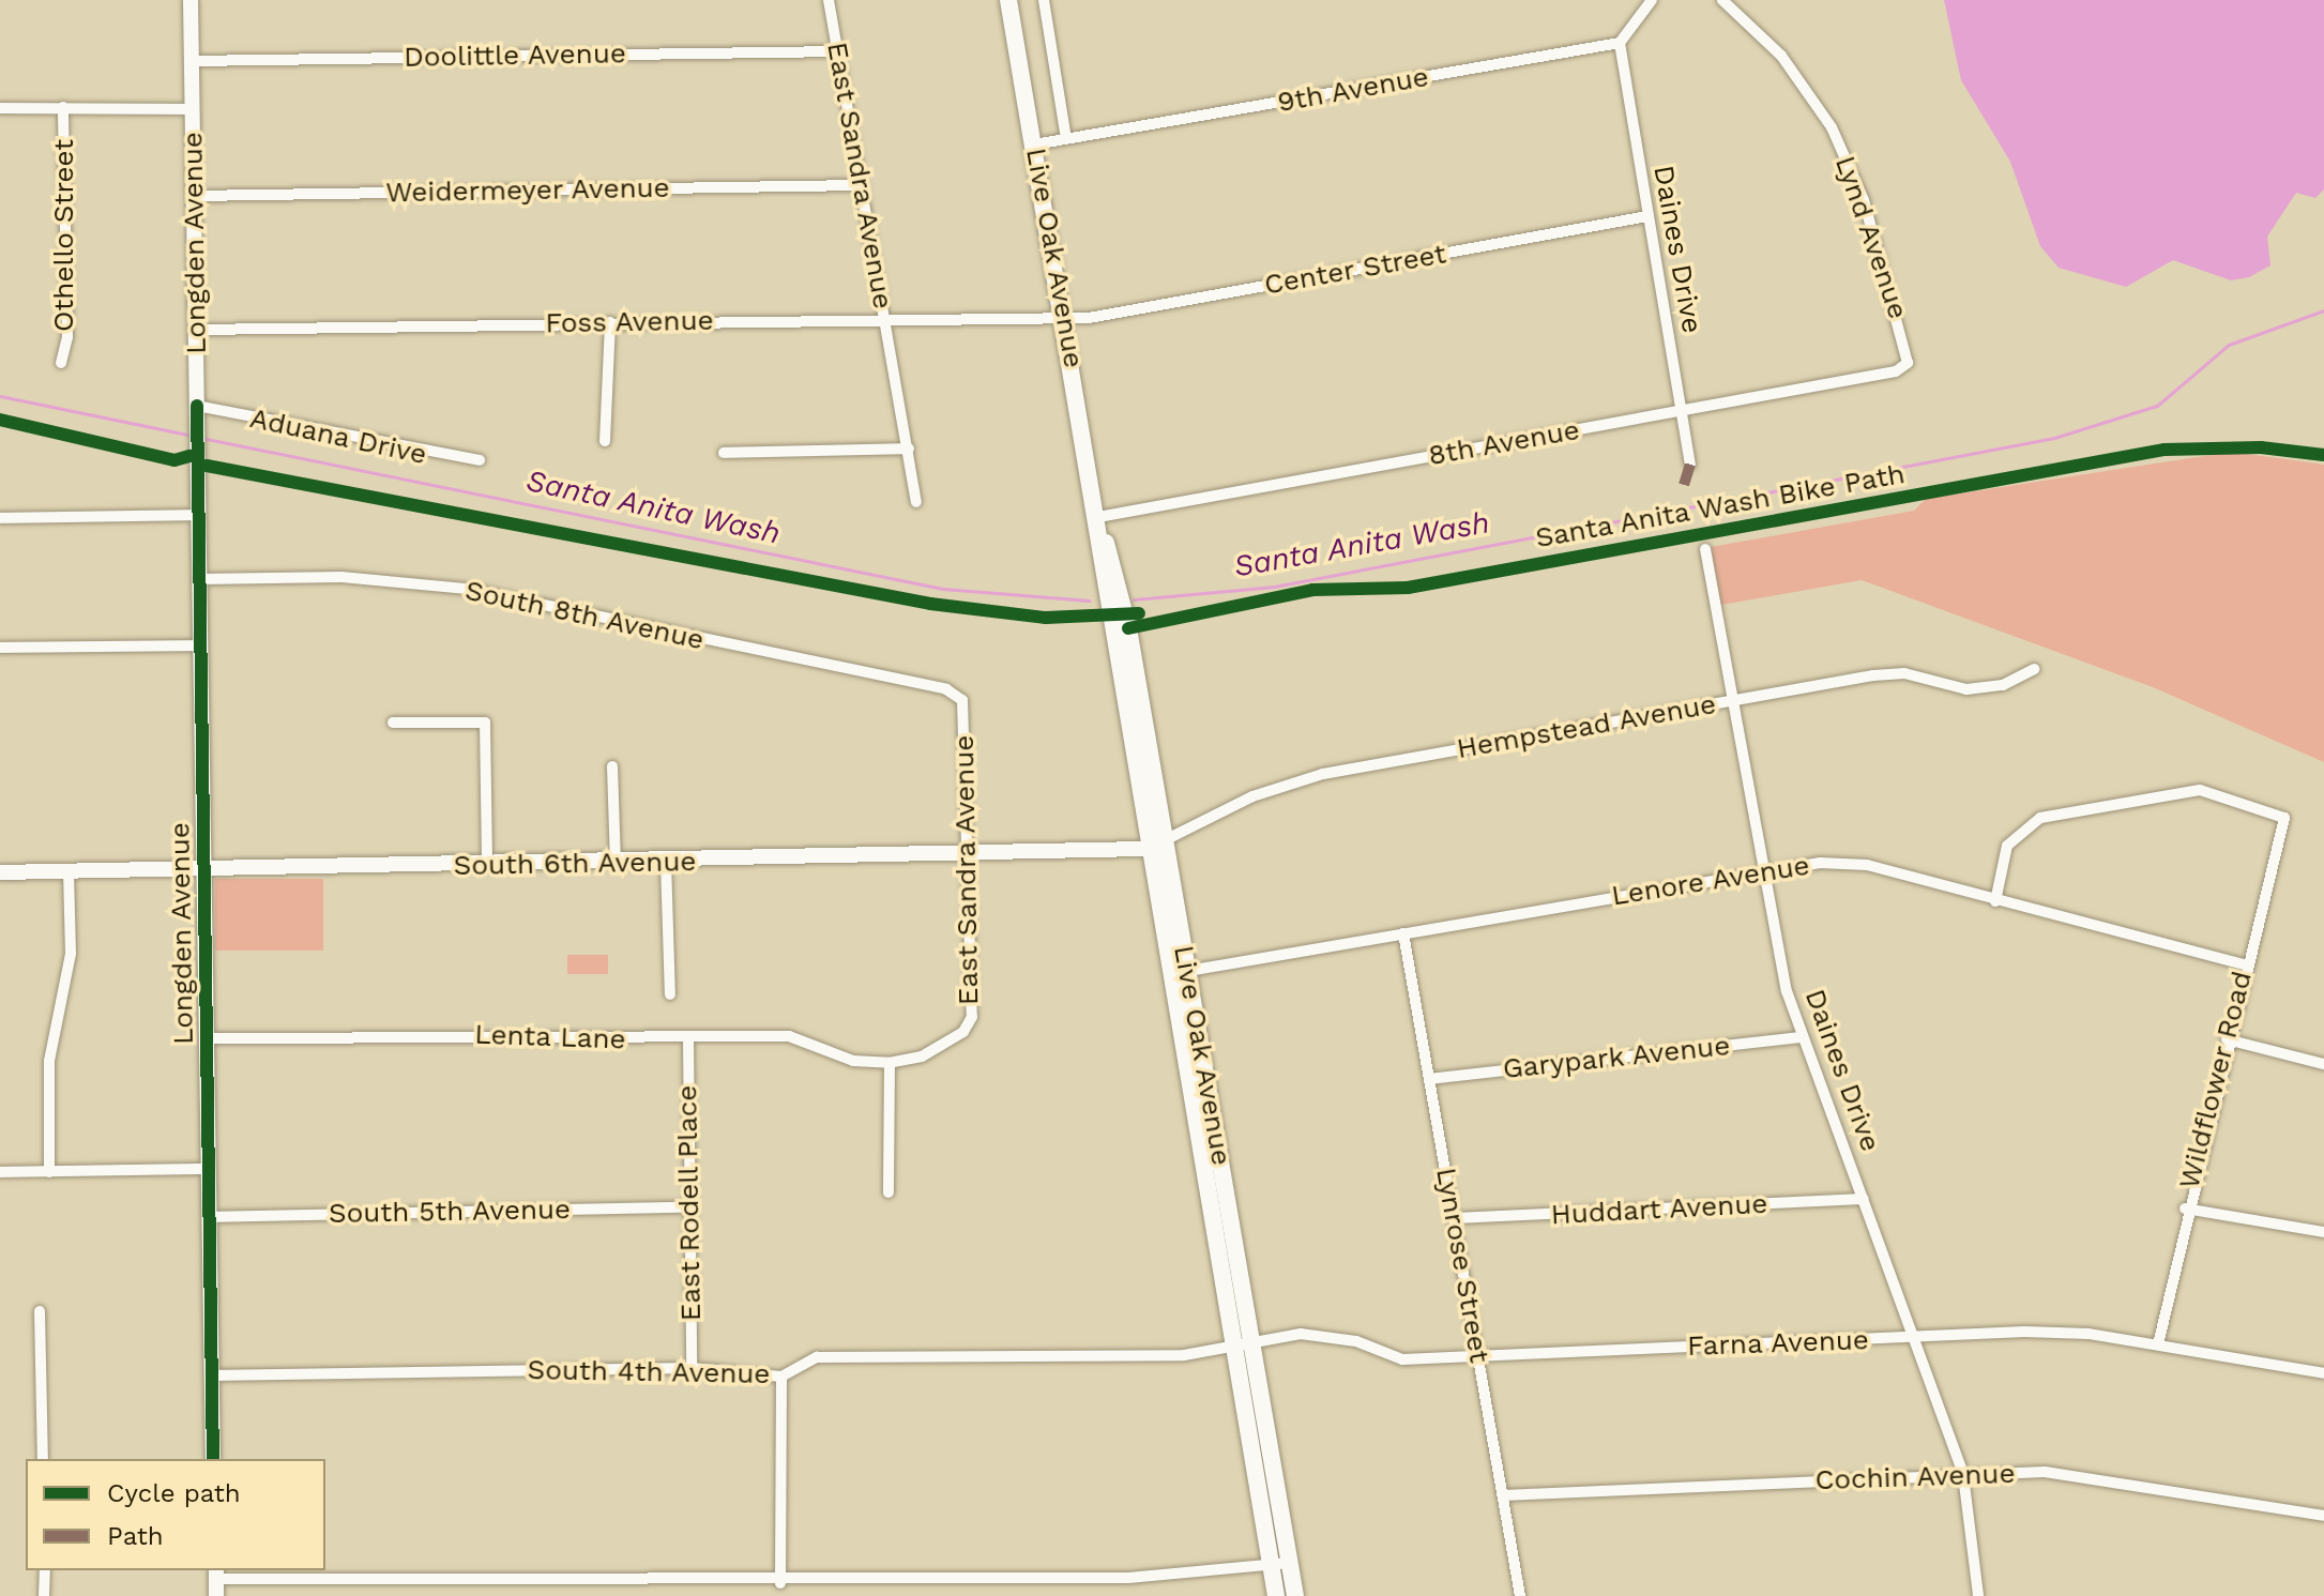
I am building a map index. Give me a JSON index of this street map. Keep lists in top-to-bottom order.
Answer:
{
  "streets": {
    "main road": ["Live Oak Avenue"],
    "street": [
      "Doolittle Avenue",
      "9th Avenue",
      "East Sandra Avenue",
      "Weidermeyer Avenue",
      "Othello Street",
      "Lynd Avenue",
      "Longden Avenue",
      "Daines Drive",
      "Center Street",
      "Foss Avenue",
      "Aduana Drive",
      "8th Avenue",
      "South 8th Avenue",
      "Hempstead Avenue",
      "South 6th Avenue",
      "Lenore Avenue",
      "Lenta Lane",
      "Garypark Avenue",
      "Wildflower Road",
      "East Rodell Place",
      "Huddart Avenue",
      "South 5th Avenue",
      "Lynrose Street",
      "Farna Avenue",
      "South 4th Avenue",
      "Cochin Avenue"
    ],
    "cycle path": ["Santa Anita Wash Bike Path"]
  },
  "crossings": [
    ["Doolittle Avenue", "East Sandra Avenue"],
    ["Doolittle Avenue", "Longden Avenue"],
    ["9th Avenue", "Daines Drive"],
    ["9th Avenue", "Live Oak Avenue"],
    ["East Sandra Avenue", "Weidermeyer Avenue"],
    ["East Sandra Avenue", "Foss Avenue"],
    ["East Sandra Avenue", "South 8th Avenue"],
    ["East Sandra Avenue", "South 6th Avenue"],
    ["East Sandra Avenue", "Lenta Lane"],
    ["Weidermeyer Avenue", "Longden Avenue"],
    ["Lynd Avenue", "8th Avenue"],
    ["Longden Avenue", "Foss Avenue"],
    ["Longden Avenue", "Aduana Drive"],
    ["Longden Avenue", "South 8th Avenue"],
    ["Longden Avenue", "South 6th Avenue"],
    ["Longden Avenue", "Lenta Lane"],
    ["Longden Avenue", "South 5th Avenue"],
    ["Longden Avenue", "South 4th Avenue"],
    ["Daines Drive", "Center Street"],
    ["Daines Drive", "8th Avenue"],
    ["Daines Drive", "Hempstead Avenue"],
    ["Daines Drive", "Lenore Avenue"],
    ["Daines Drive", "Garypark Avenue"],
    ["Daines Drive", "Huddart Avenue"],
    ["Daines Drive", "Farna Avenue"],
    ["Daines Drive", "Cochin Avenue"],
    ["Live Oak Avenue", "Center Street"],
    ["Live Oak Avenue", "Foss Avenue"],
    ["Live Oak Avenue", "8th Avenue"],
    ["Live Oak Avenue", "Hempstead Avenue"],
    ["Live Oak Avenue", "South 6th Avenue"],
    ["Live Oak Avenue", "Lenore Avenue"],
    ["Live Oak Avenue", "Farna Avenue"],
    ["Live Oak Avenue", "South 4th Avenue"],
    ["Center Street", "Foss Avenue"],
    ["Hempstead Avenue", "South 6th Avenue"],
    ["Lenore Avenue", "Wildflower Road"],
    ["Lenore Avenue", "Lynrose Street"],
    ["Lenta Lane", "East Rodell Place"],
    ["Garypark Avenue", "Lynrose Street"],
    ["Wildflower Road", "Farna Avenue"],
    ["East Rodell Place", "South 5th Avenue"],
    ["East Rodell Place", "South 4th Avenue"],
    ["Huddart Avenue", "Lynrose Street"],
    ["Lynrose Street", "Farna Avenue"],
    ["Lynrose Street", "Cochin Avenue"],
    ["Farna Avenue", "South 4th Avenue"]
  ],
  "water": ["Santa Anita Wash"],
  "legend": ["Cycle path", "Path"]
}
